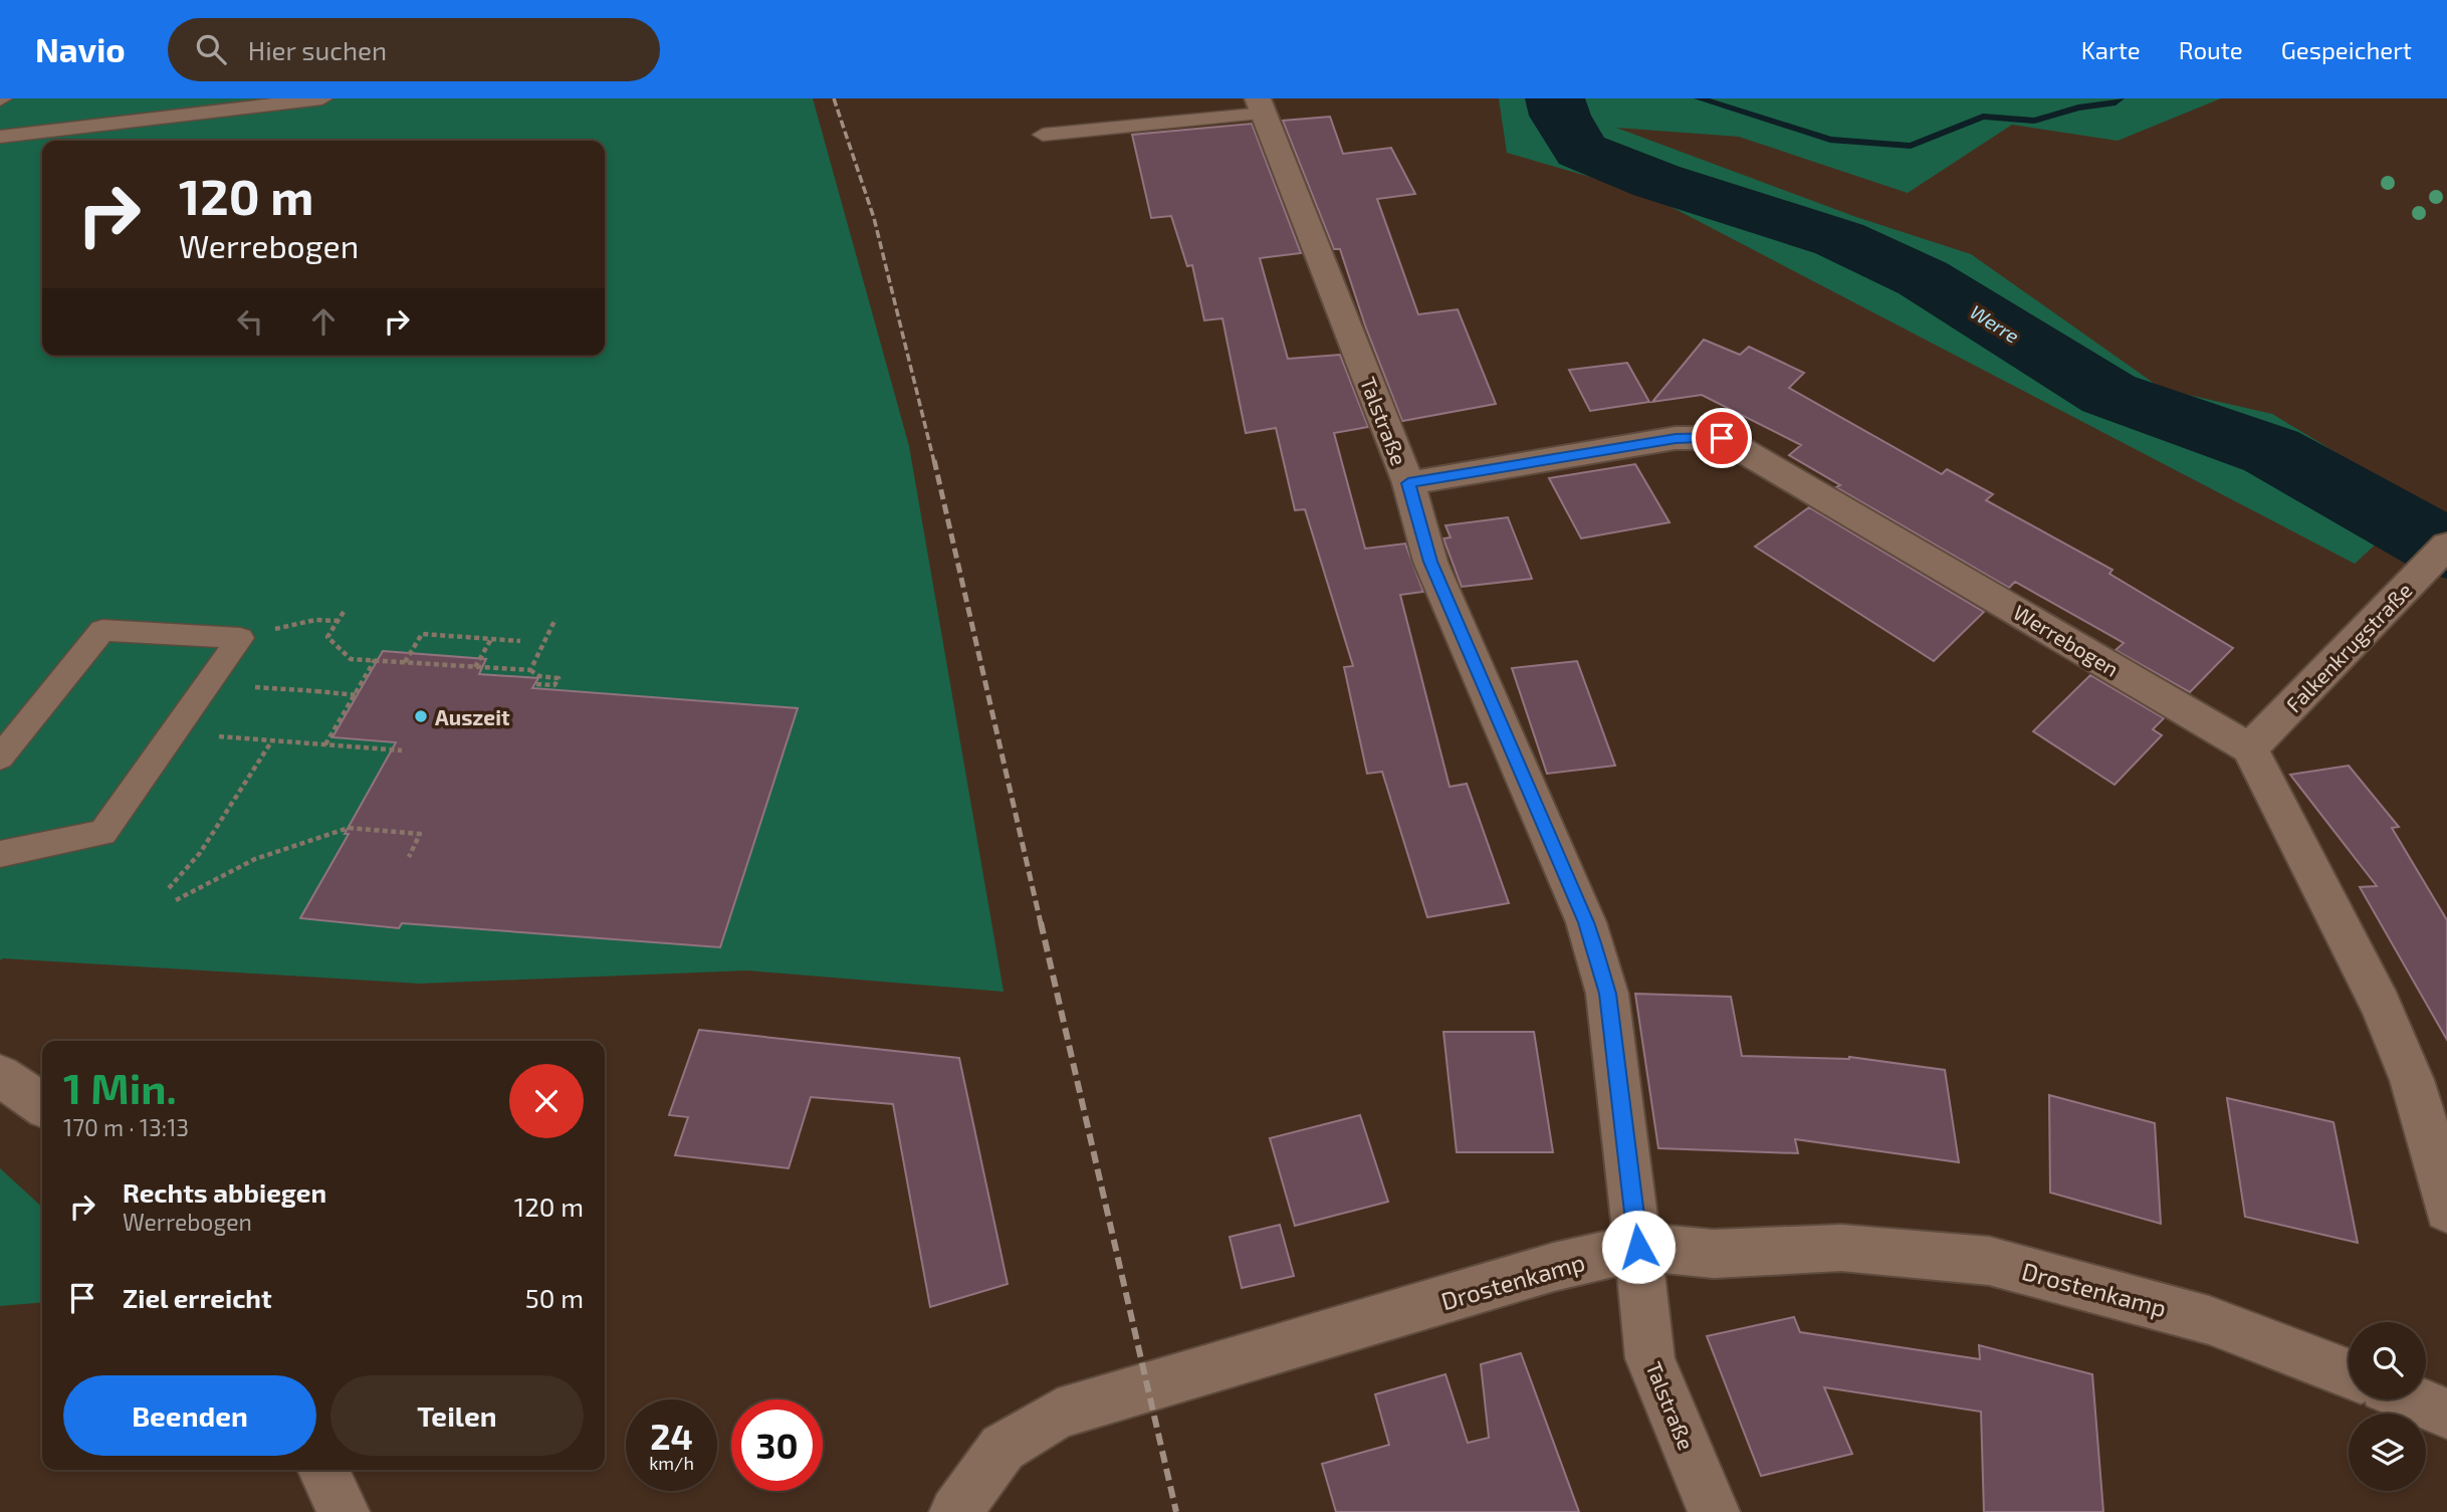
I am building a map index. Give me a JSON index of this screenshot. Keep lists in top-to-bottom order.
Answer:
{
  "streets": {
    "street": [
      "Talstraße",
      "Werrebogen",
      "Falkenkrugstraße",
      "Drostenkamp"
    ]
  },
  "crossings": [
    ["Talstraße", "Werrebogen"],
    ["Talstraße", "Drostenkamp"],
    ["Werrebogen", "Falkenkrugstraße"]
  ],
  "water": ["Werre"],
  "places": ["Auszeit"],
  "page": {
    "header": "Navio",
    "search": "Hier suchen",
    "nav": ["Karte", "Route", "Gespeichert"],
    "turn": ["120 m", "Werrebogen"],
    "heading": ["1 Min.", "170 m · 13:13"],
    "list": [
      {
        "name": "Rechts abbiegen",
        "note": "Werrebogen",
        "value": "120 m"
      },
      {
        "name": "Ziel erreicht",
        "value": "50 m"
      }
    ],
    "buttons": ["Beenden", "Teilen"],
    "speed": "24 km/h",
    "limit": "30"
  }
}
